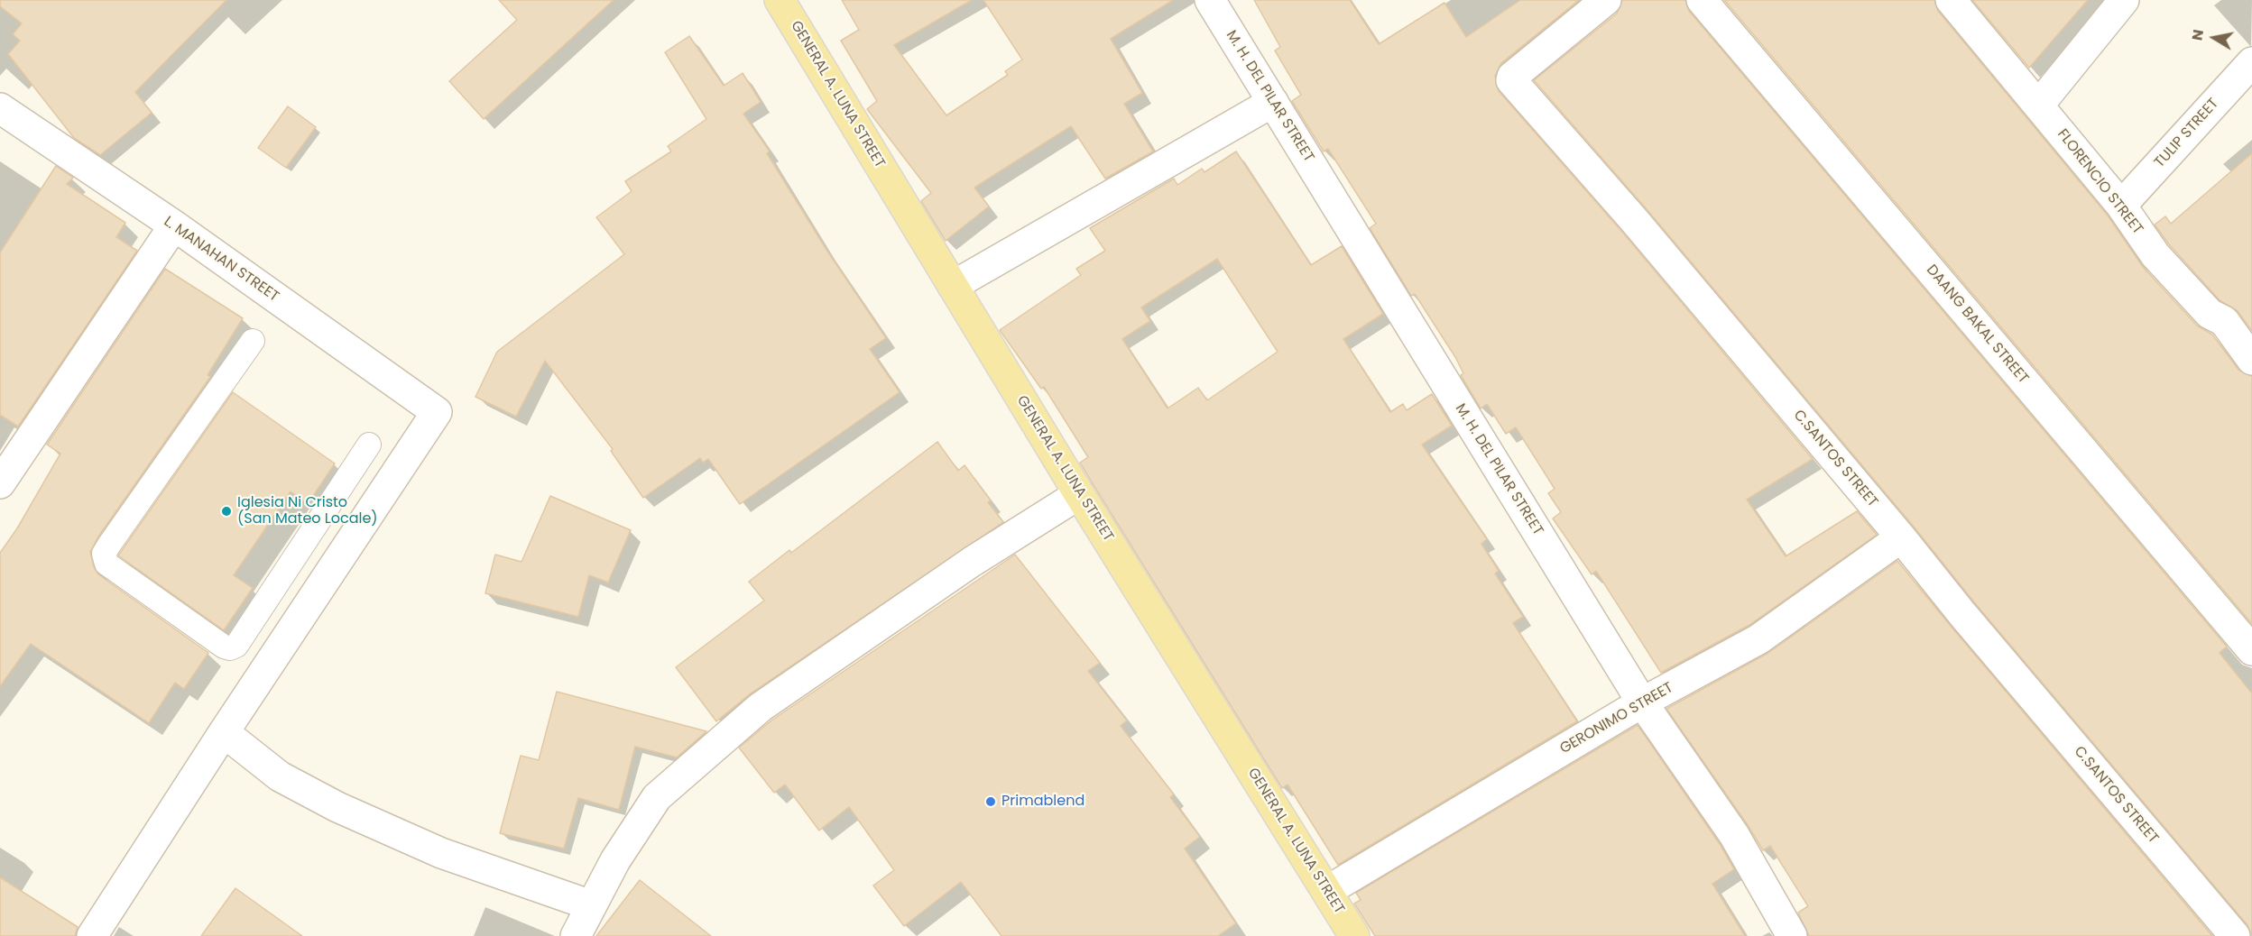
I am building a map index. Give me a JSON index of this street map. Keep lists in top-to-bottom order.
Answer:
{
  "streets": {
    "main road": ["GENERAL A. LUNA STREET"],
    "street": [
      "M. H. DEL PILAR STREET",
      "TULIP STREET",
      "FLORENCIO STREET",
      "L. MANAHAN STREET",
      "DAANG BAKAL STREET",
      "C.SANTOS STREET",
      "GERONIMO STREET"
    ]
  },
  "crossings": [
    ["GENERAL A. LUNA STREET", "GERONIMO STREET"],
    ["M. H. DEL PILAR STREET", "GERONIMO STREET"],
    ["TULIP STREET", "FLORENCIO STREET"],
    ["C.SANTOS STREET", "GERONIMO STREET"]
  ],
  "places": ["Iglesia Ni Cristo (San Mateo Locale)", "Primablend"],
  "north": "left"
}
